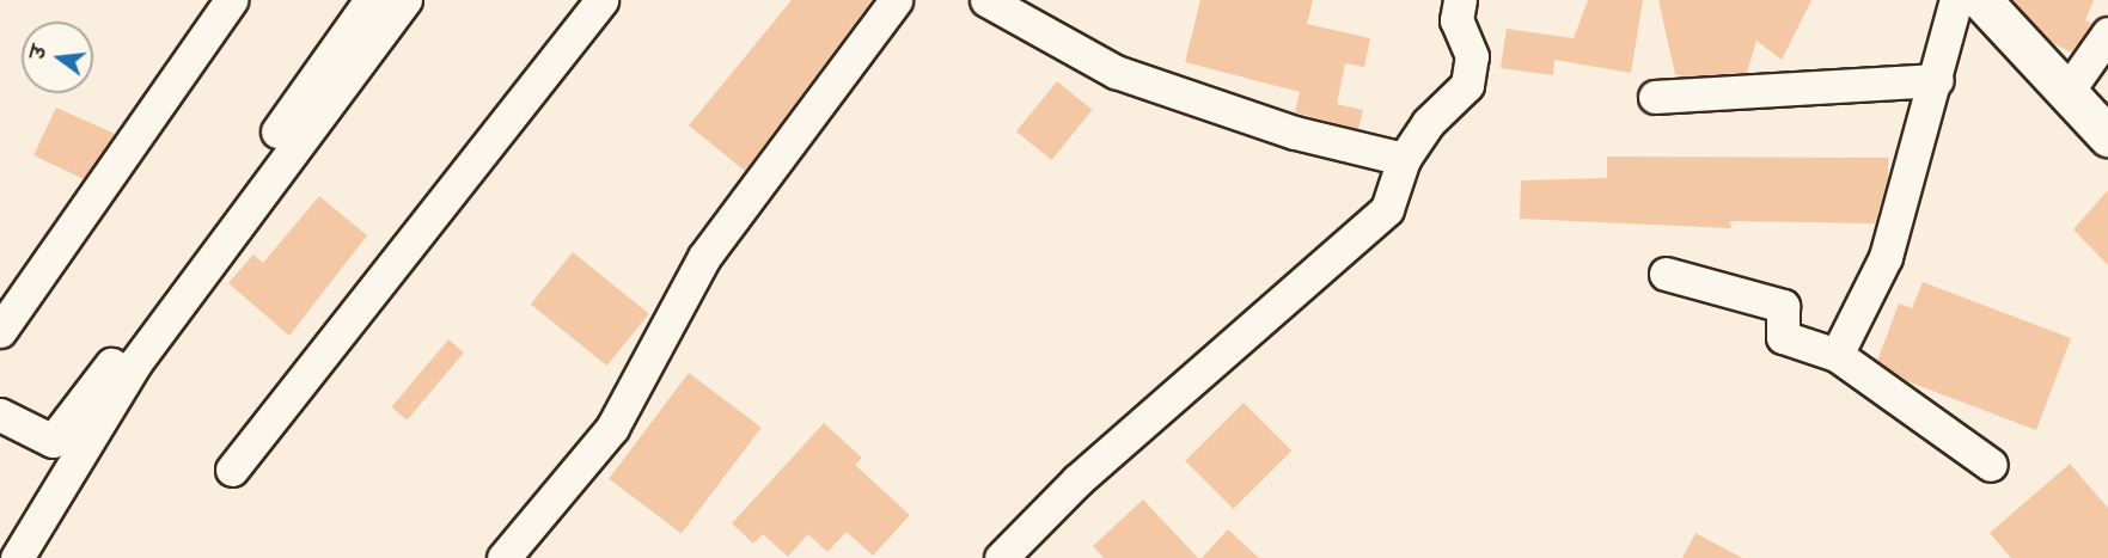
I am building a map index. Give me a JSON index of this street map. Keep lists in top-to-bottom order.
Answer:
{
  "north": "left"
}
